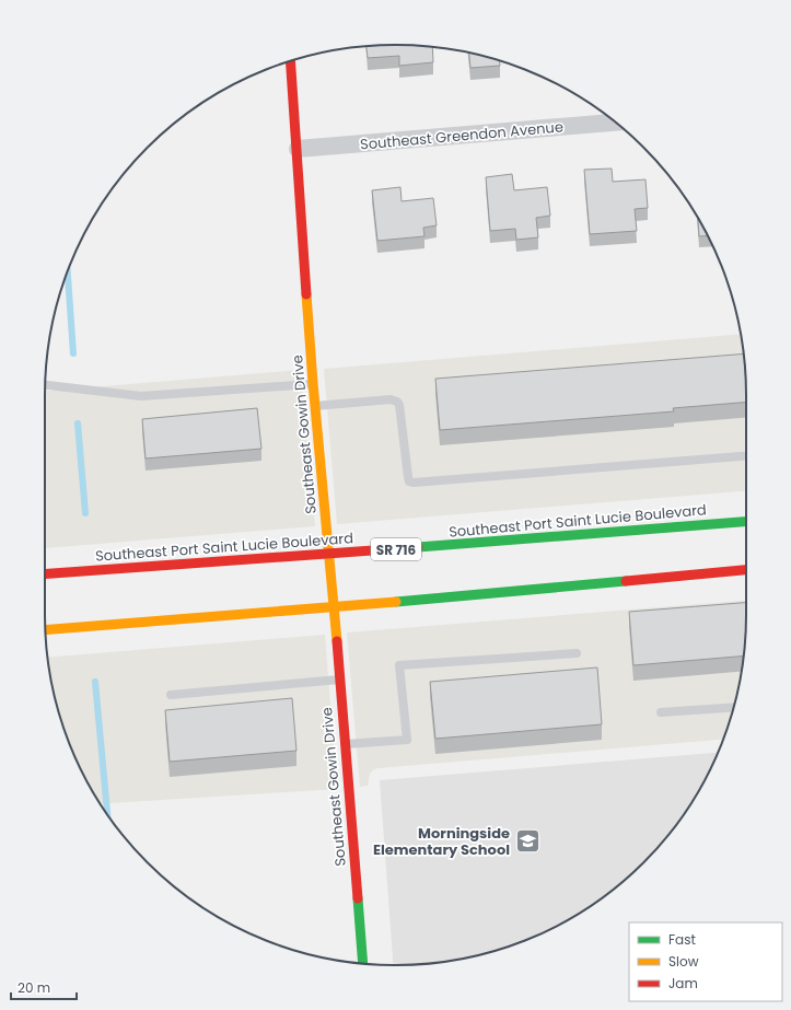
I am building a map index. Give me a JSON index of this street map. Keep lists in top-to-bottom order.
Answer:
{
  "streets": {
    "main road": ["Southeast Gowin Drive", "Southeast Port Saint Lucie Boulevard", "SR 716"],
    "street": ["Southeast Greendon Avenue"]
  },
  "crossings": [
    ["Southeast Greendon Avenue", "Southeast Gowin Drive"],
    ["Southeast Gowin Drive", "Southeast Port Saint Lucie Boulevard"]
  ],
  "places": {
    "school or university": ["Morningside Elementary School"]
  },
  "legend": ["Fast", "Slow", "Jam"],
  "scale_bar": "20 m"
}
